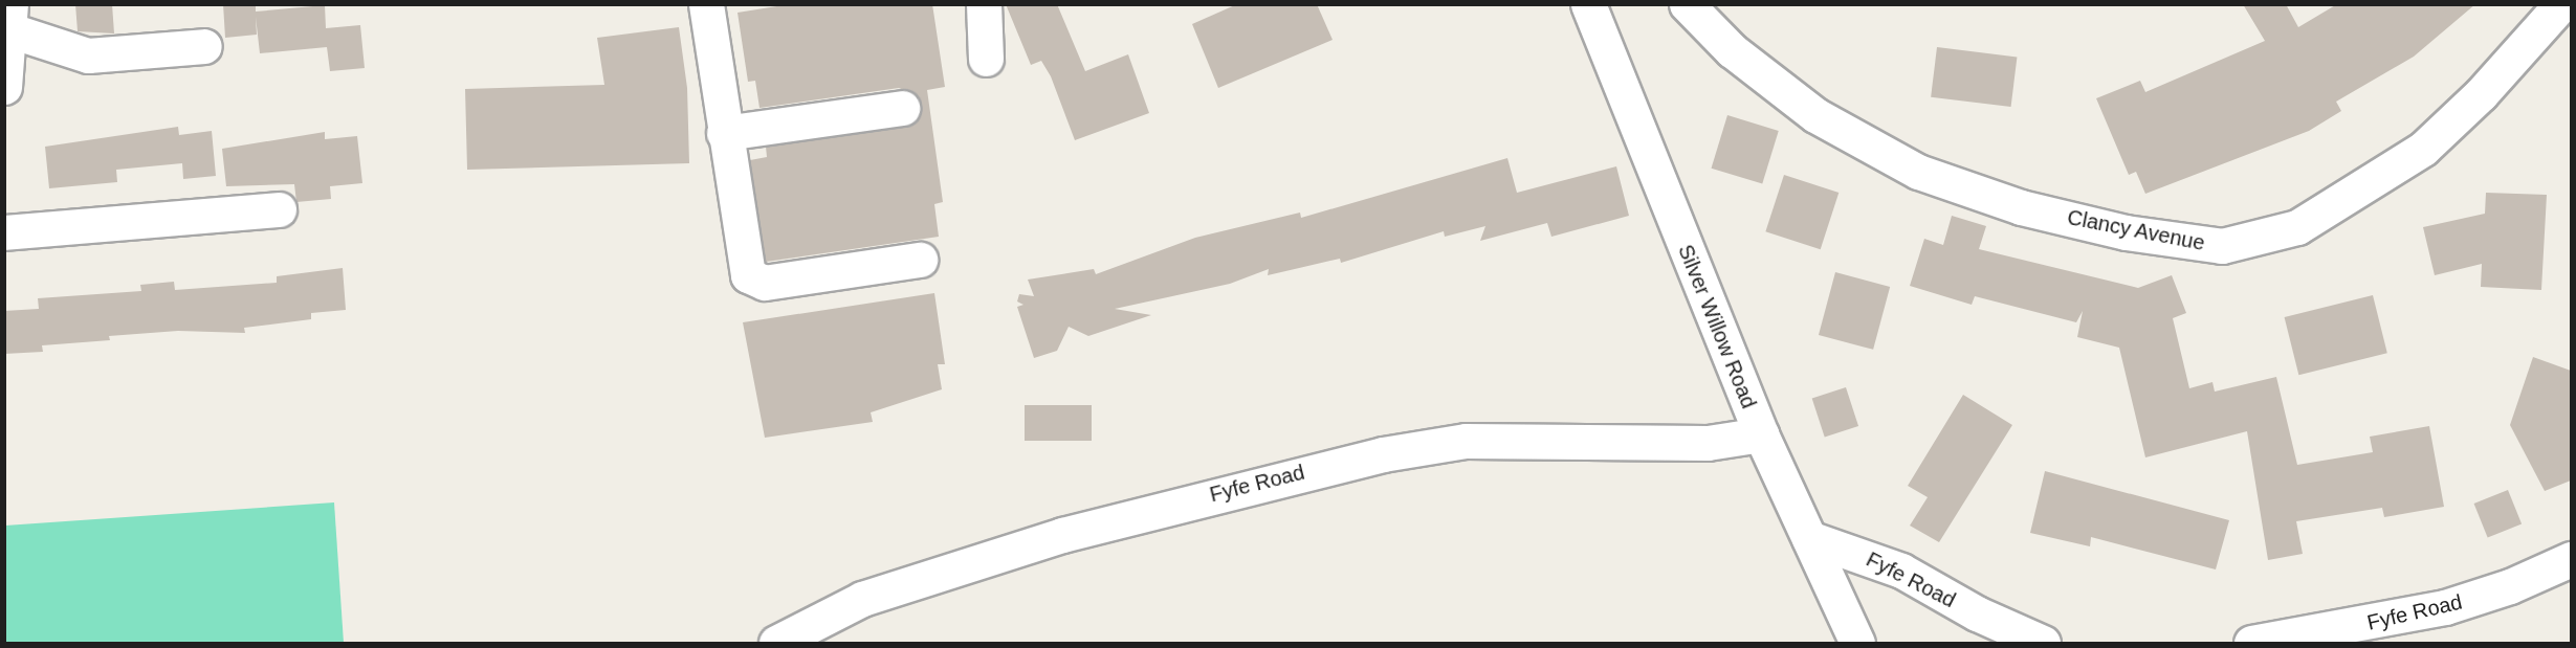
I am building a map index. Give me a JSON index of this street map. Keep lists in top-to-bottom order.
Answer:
{
  "streets": {
    "street": ["Clancy Avenue", "Silver Willow Road", "Fyfe Road"]
  },
  "crossings": [
    ["Silver Willow Road", "Fyfe Road"]
  ]
}
